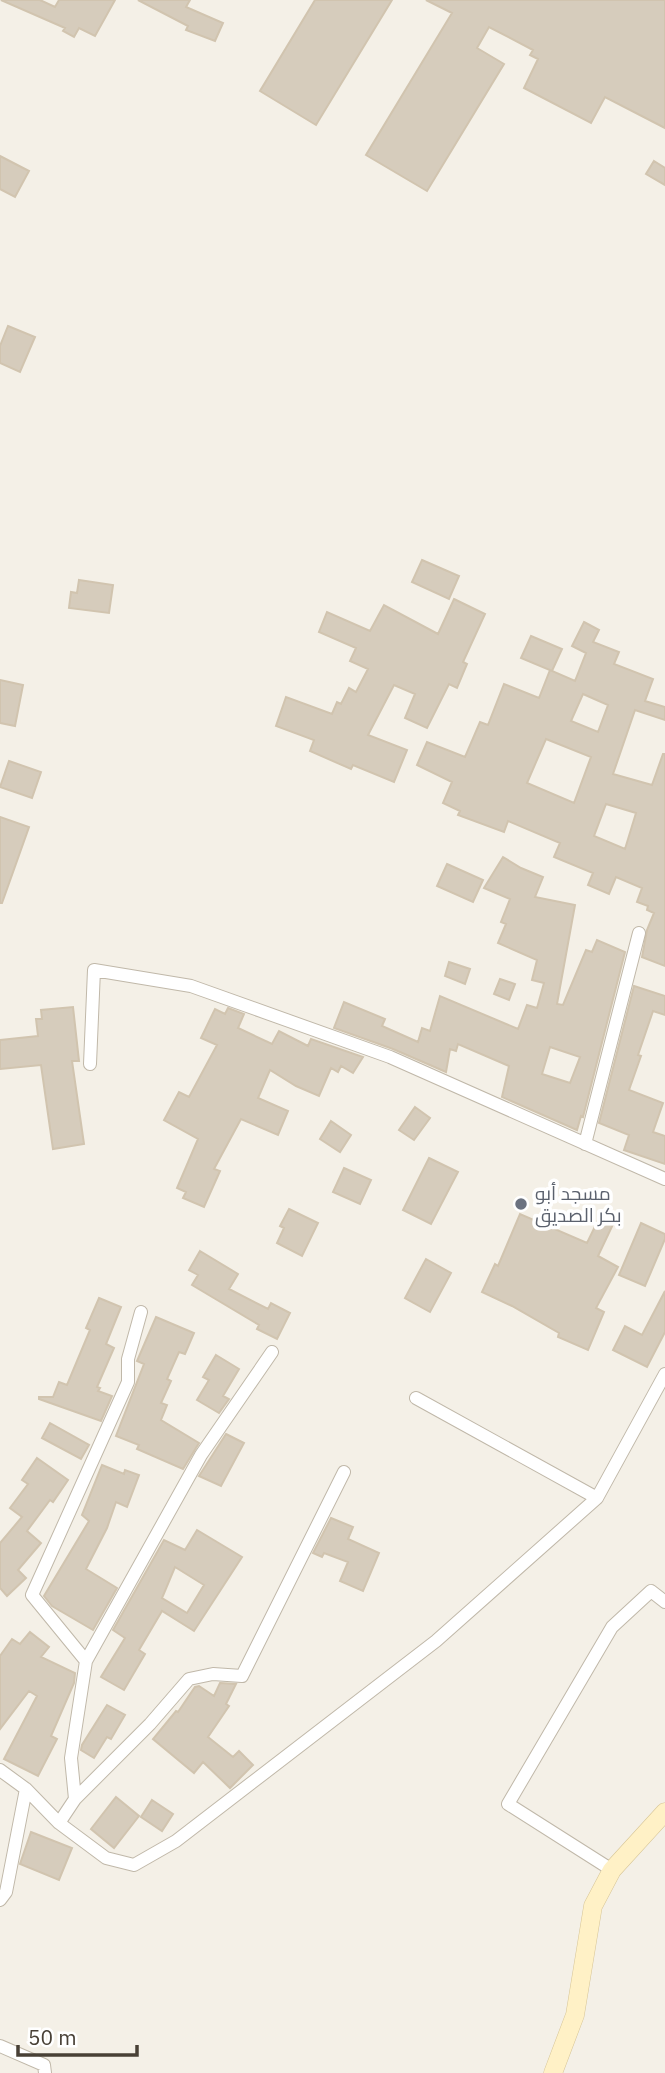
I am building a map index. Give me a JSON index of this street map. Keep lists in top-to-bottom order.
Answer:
{
  "places": ["مسجد أبو بكر الصديق"],
  "scale_bar": "50 m"
}
